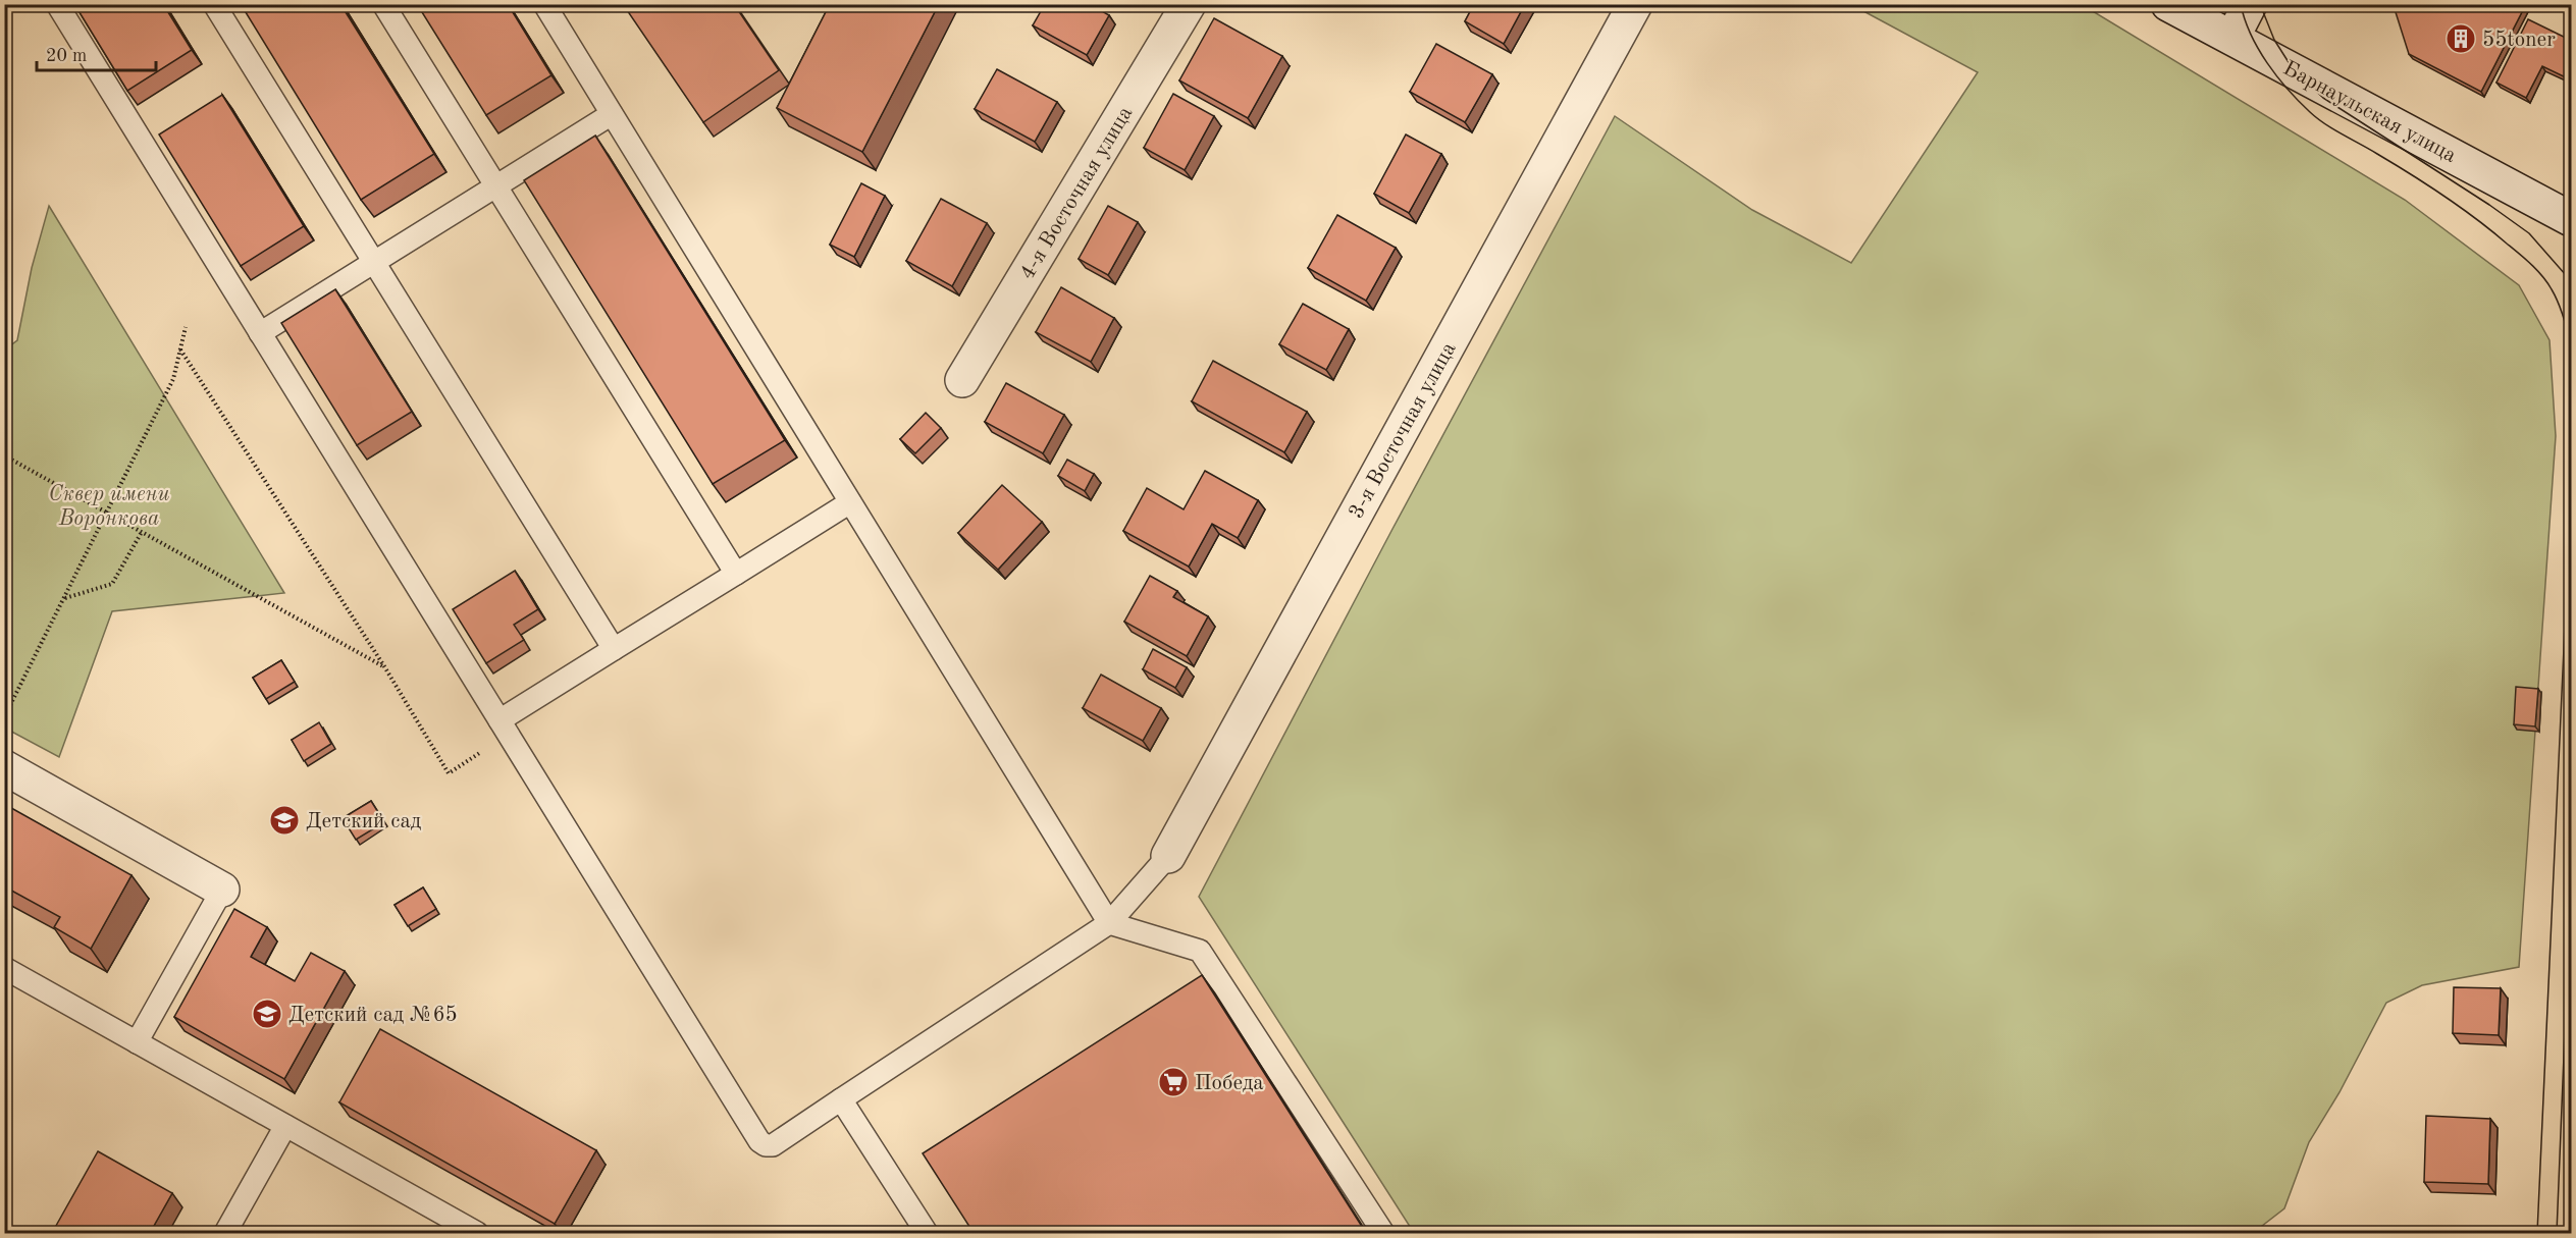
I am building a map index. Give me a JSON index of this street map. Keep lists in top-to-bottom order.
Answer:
{
  "streets": {
    "street": ["Барнаульская улица", "4-я Восточная улица", "3-я Восточная улица"]
  },
  "parks": ["Сквер имени Воронкова"],
  "places": {
    "building": ["55toner"],
    "school or university": ["Детский сад", "Детский сад №65"],
    "supermarket": ["Победа"]
  },
  "scale_bar": "20 m"
}
